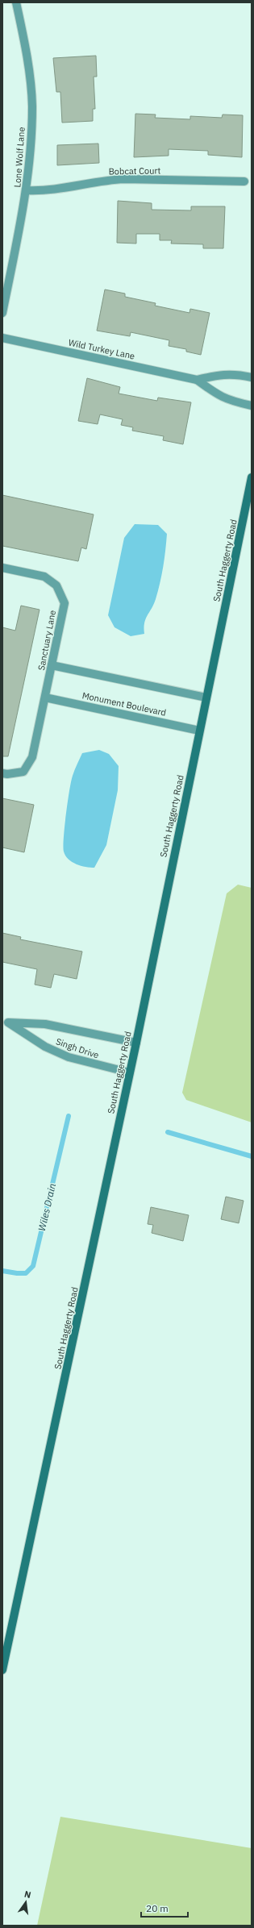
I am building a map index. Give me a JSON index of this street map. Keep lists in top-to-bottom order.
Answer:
{
  "streets": {
    "main road": ["South Haggerty Road"],
    "street": [
      "Lone Wolf Lane",
      "Bobcat Court",
      "Wild Turkey Lane",
      "Sanctuary Lane",
      "Monument Boulevard",
      "Singh Drive"
    ]
  },
  "crossings": [
    ["Lone Wolf Lane", "Bobcat Court"],
    ["South Haggerty Road", "Monument Boulevard"],
    ["South Haggerty Road", "Singh Drive"],
    ["Sanctuary Lane", "Monument Boulevard"]
  ],
  "water": ["Wiles Drain"],
  "scale_bar": "20 m",
  "north": "top"
}
